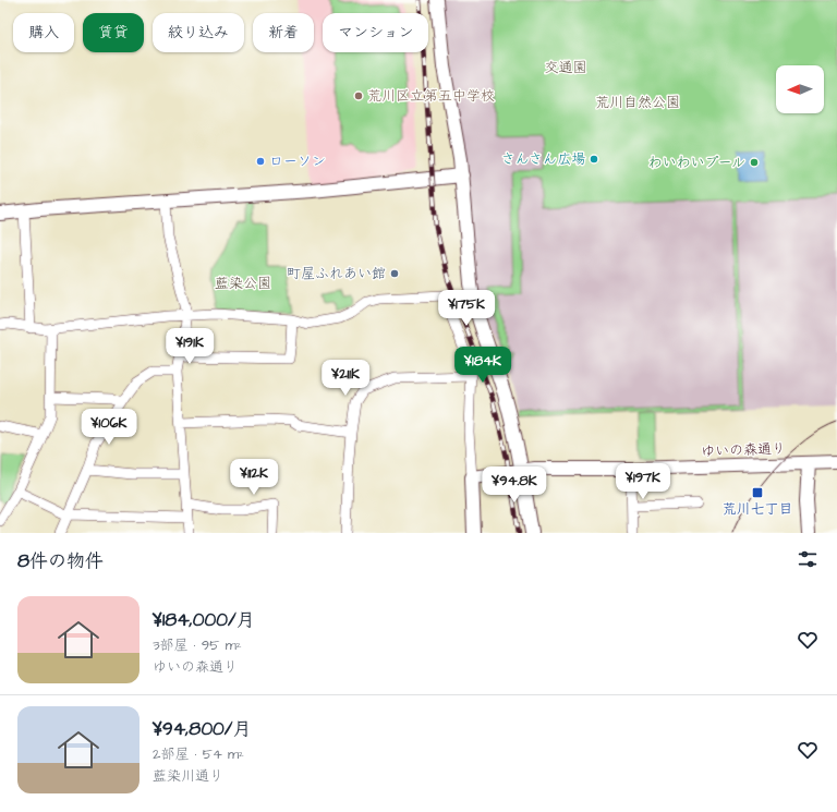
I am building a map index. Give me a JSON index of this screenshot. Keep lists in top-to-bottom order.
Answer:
{
  "streets": {
    "street": ["ゆいの森通り"]
  },
  "parks": ["交通園", "荒川自然公園", "藍染公園"],
  "places": {
    "other": [
      "荒川区立第五中学校",
      "さんさん広場",
      "ローソン",
      "わいわいプール",
      "町屋ふれあい館"
    ],
    "transit": ["荒川七丁目"]
  },
  "north": "left",
  "page": {
    "chip": [
      "購入",
      "賃貸",
      "絞り込み",
      "新着",
      "マンション"
    ],
    "price": [
      "¥175K",
      "¥191K",
      "¥184K",
      "¥211K",
      "¥106K",
      "¥112K",
      "¥197K",
      "¥94.8K"
    ],
    "heading": "8件の物件",
    "list": [
      {
        "name": "¥184,000/月",
        "note": "3部屋 · 95 m² · ゆいの森通り"
      },
      {
        "name": "¥94,800/月",
        "note": "2部屋 · 54 m² · 藍染川通り"
      }
    ]
  }
}
